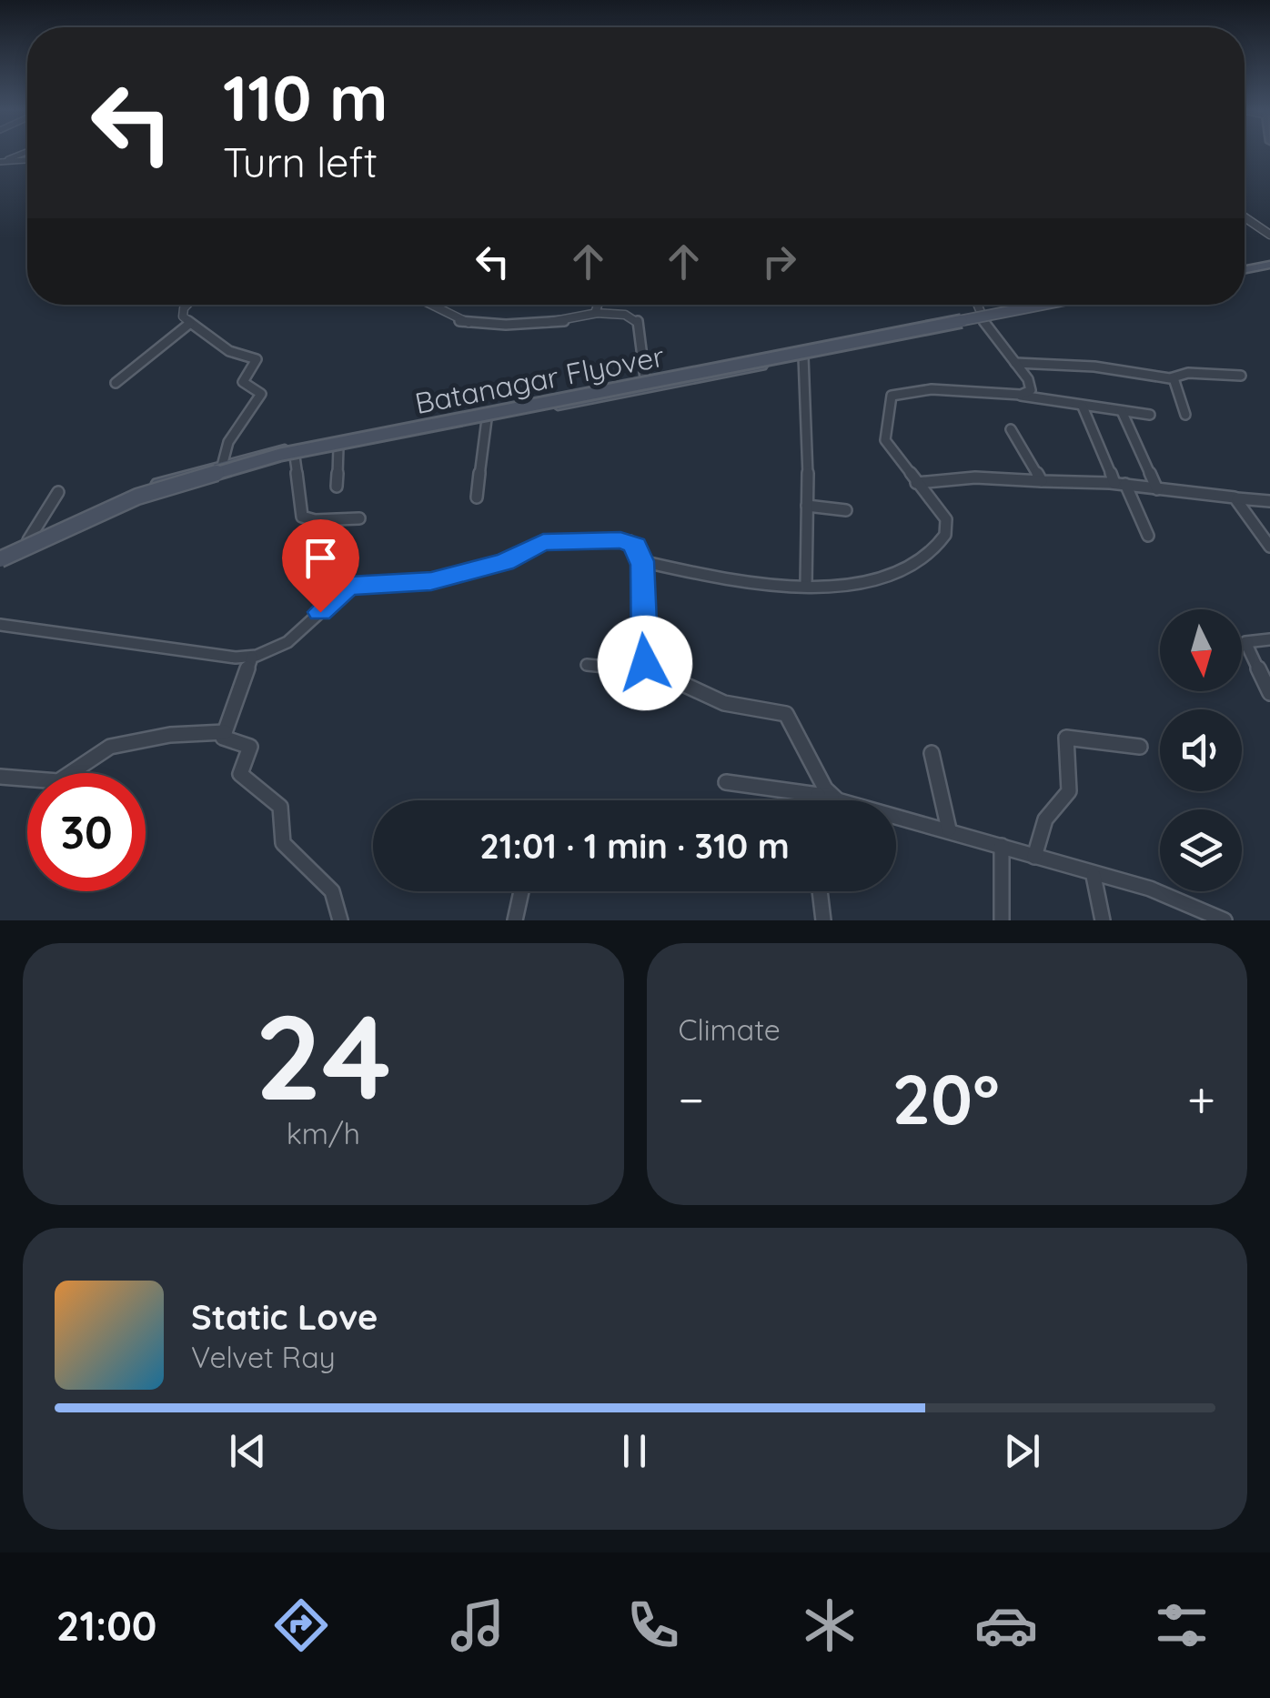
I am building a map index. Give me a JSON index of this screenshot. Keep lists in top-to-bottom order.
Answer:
{
  "streets": {
    "street": ["Batanagar Flyover"]
  },
  "north": "bottom",
  "page": {
    "turn": ["110 m", "Turn left"],
    "limit": "30",
    "trip": "21:01 · 1 min · 310 m",
    "tile": [
      ["24", "km/h"],
      "Climate"
    ],
    "heat": ["−", "20°", "+"],
    "song": ["Static Love", "Velvet Ray"],
    "tabs": "21:00"
  }
}
